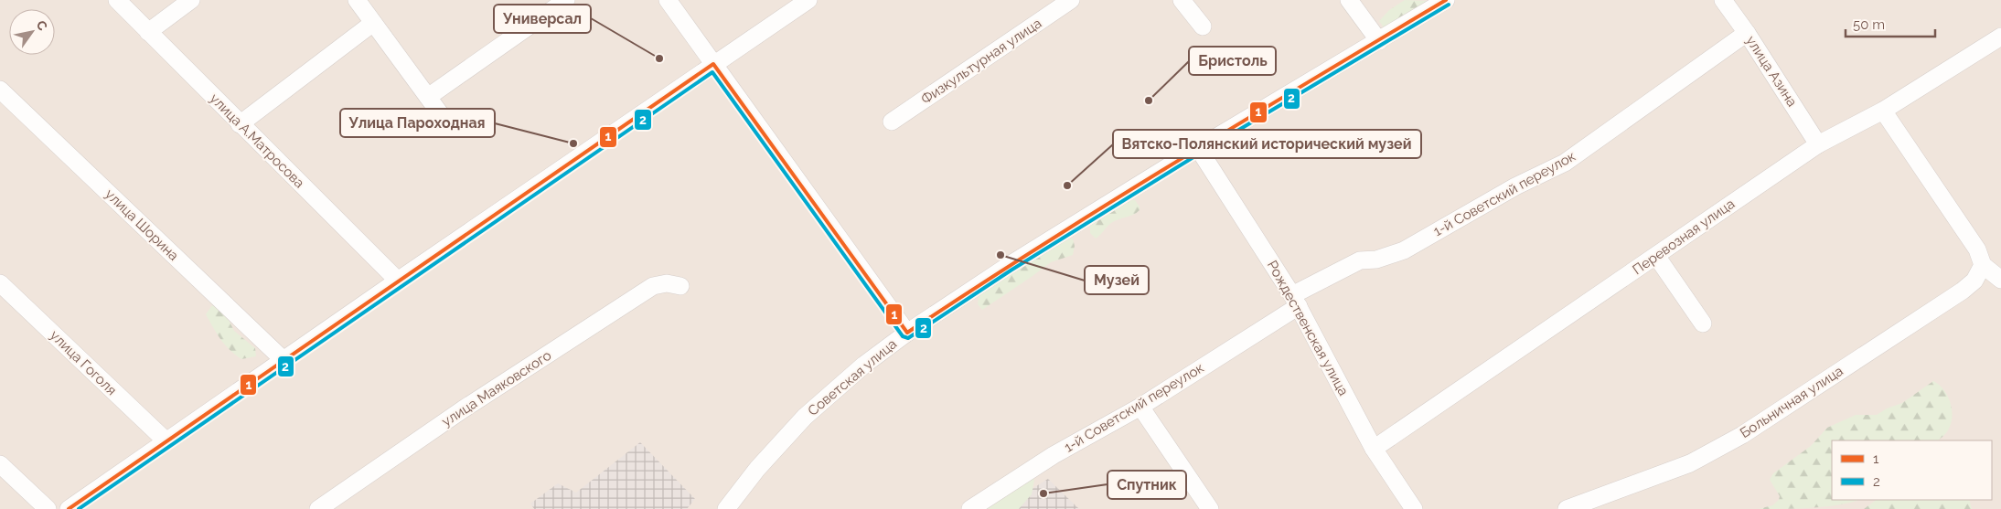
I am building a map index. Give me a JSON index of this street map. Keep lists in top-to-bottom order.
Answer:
{
  "streets": {
    "street": [
      "Физкультурная улица",
      "улица Азина",
      "улица А.Матросова",
      "1-й Советский переулок",
      "улица Шорина",
      "Перевозная улица",
      "Рождественская улица",
      "улица Гоголя",
      "Советская улица",
      "улица Маяковского",
      "Больничная улица"
    ]
  },
  "crossings": [
    ["улица Азина", "1-й Советский переулок"],
    ["улица Азина", "Перевозная улица"],
    ["1-й Советский переулок", "Рождественская улица"],
    ["Перевозная улица", "Рождественская улица"],
    ["Рождественская улица", "Советская улица"]
  ],
  "places": [
    "Универсал",
    "Бристоль",
    "Улица Пароходная",
    "Вятско-Полянский исторический музей",
    "Музей",
    "Спутник"
  ],
  "lines": ["transit line 1", "transit line 2"],
  "legend": ["1", "2"],
  "scale_bar": "50 m",
  "north": "top right"
}
